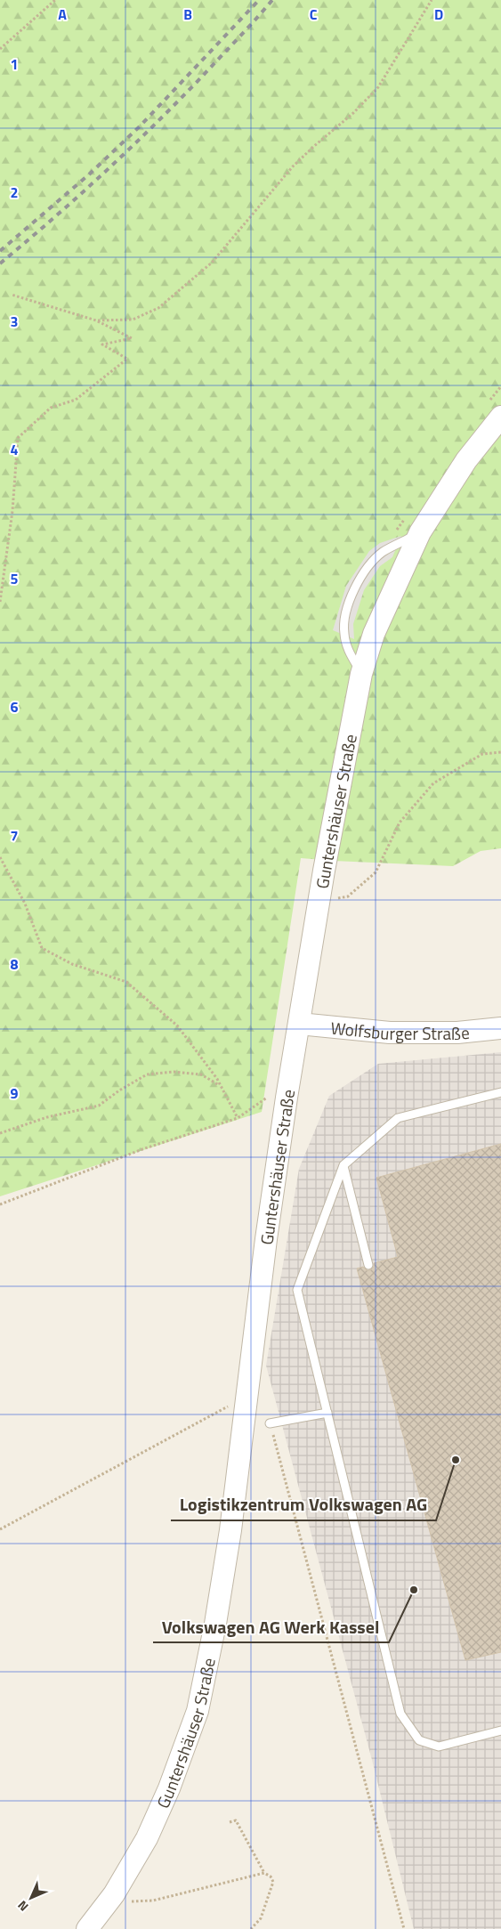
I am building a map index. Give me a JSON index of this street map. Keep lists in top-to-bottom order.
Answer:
{
  "streets": {
    "street": ["Guntershäuser Straße", "Wolfsburger Straße"]
  },
  "crossings": [
    ["Guntershäuser Straße", "Wolfsburger Straße"]
  ],
  "places": ["Logistikzentrum Volkswagen AG", "Volkswagen AG Werk Kassel"],
  "north": "bottom left",
  "grid": {
    "columns": [
      "A",
      "B",
      "C",
      "D"
    ],
    "rows": [
      "1",
      "2",
      "3",
      "4",
      "5",
      "6",
      "7",
      "8",
      "9"
    ]
  }
}
